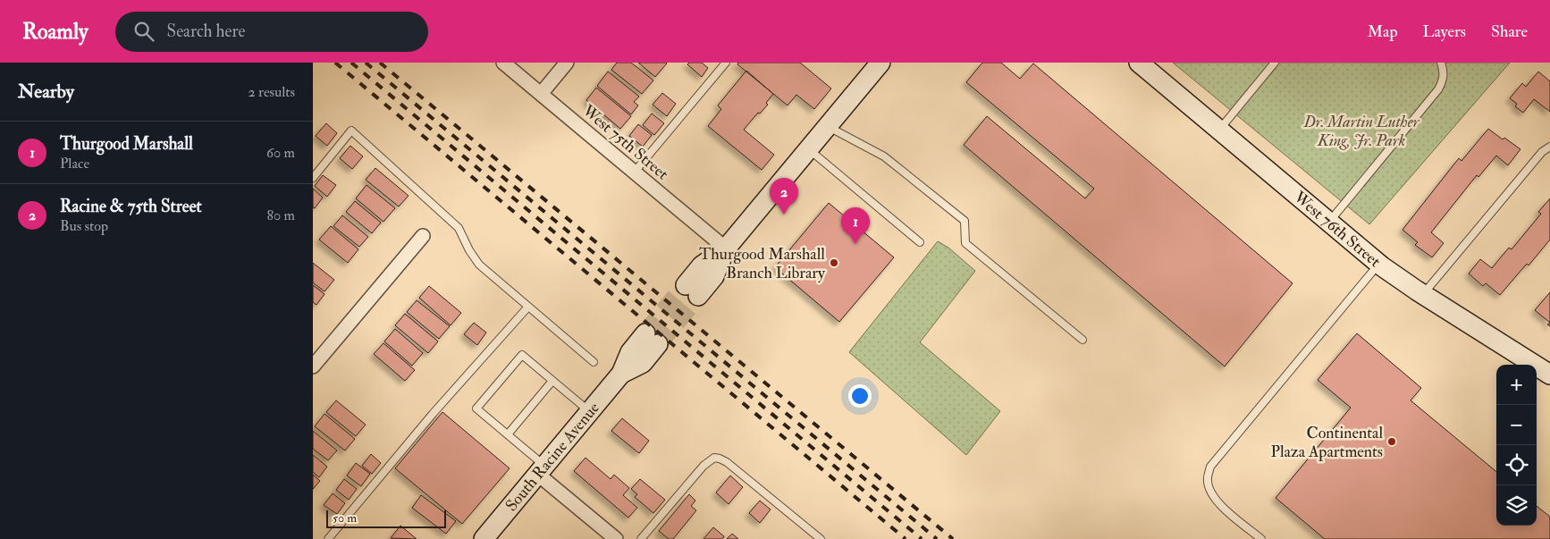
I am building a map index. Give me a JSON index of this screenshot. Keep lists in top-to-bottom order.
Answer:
{
  "streets": {
    "street": ["West 75th Street", "West 76th Street", "South Racine Avenue"]
  },
  "parks": ["Dr. Martin Luther King, Jr. Park"],
  "places": ["Thurgood Marshall Branch Library", "Continental Plaza Apartments"],
  "scale_bar": "50 m",
  "page": {
    "header": "Roamly",
    "search": "Search here",
    "nav": ["Map", "Layers", "Share"],
    "heading": ["Nearby", "2 results"],
    "list": [
      {
        "mark": "1",
        "name": "Thurgood Marshall",
        "note": "Place",
        "value": "60 m"
      },
      {
        "mark": "2",
        "name": "Racine & 75th Street",
        "note": "Bus stop",
        "value": "80 m"
      }
    ],
    "pins": ["2", "1"],
    "map_buttons": ["+", "−"],
    "scale": "50 m"
  }
}
